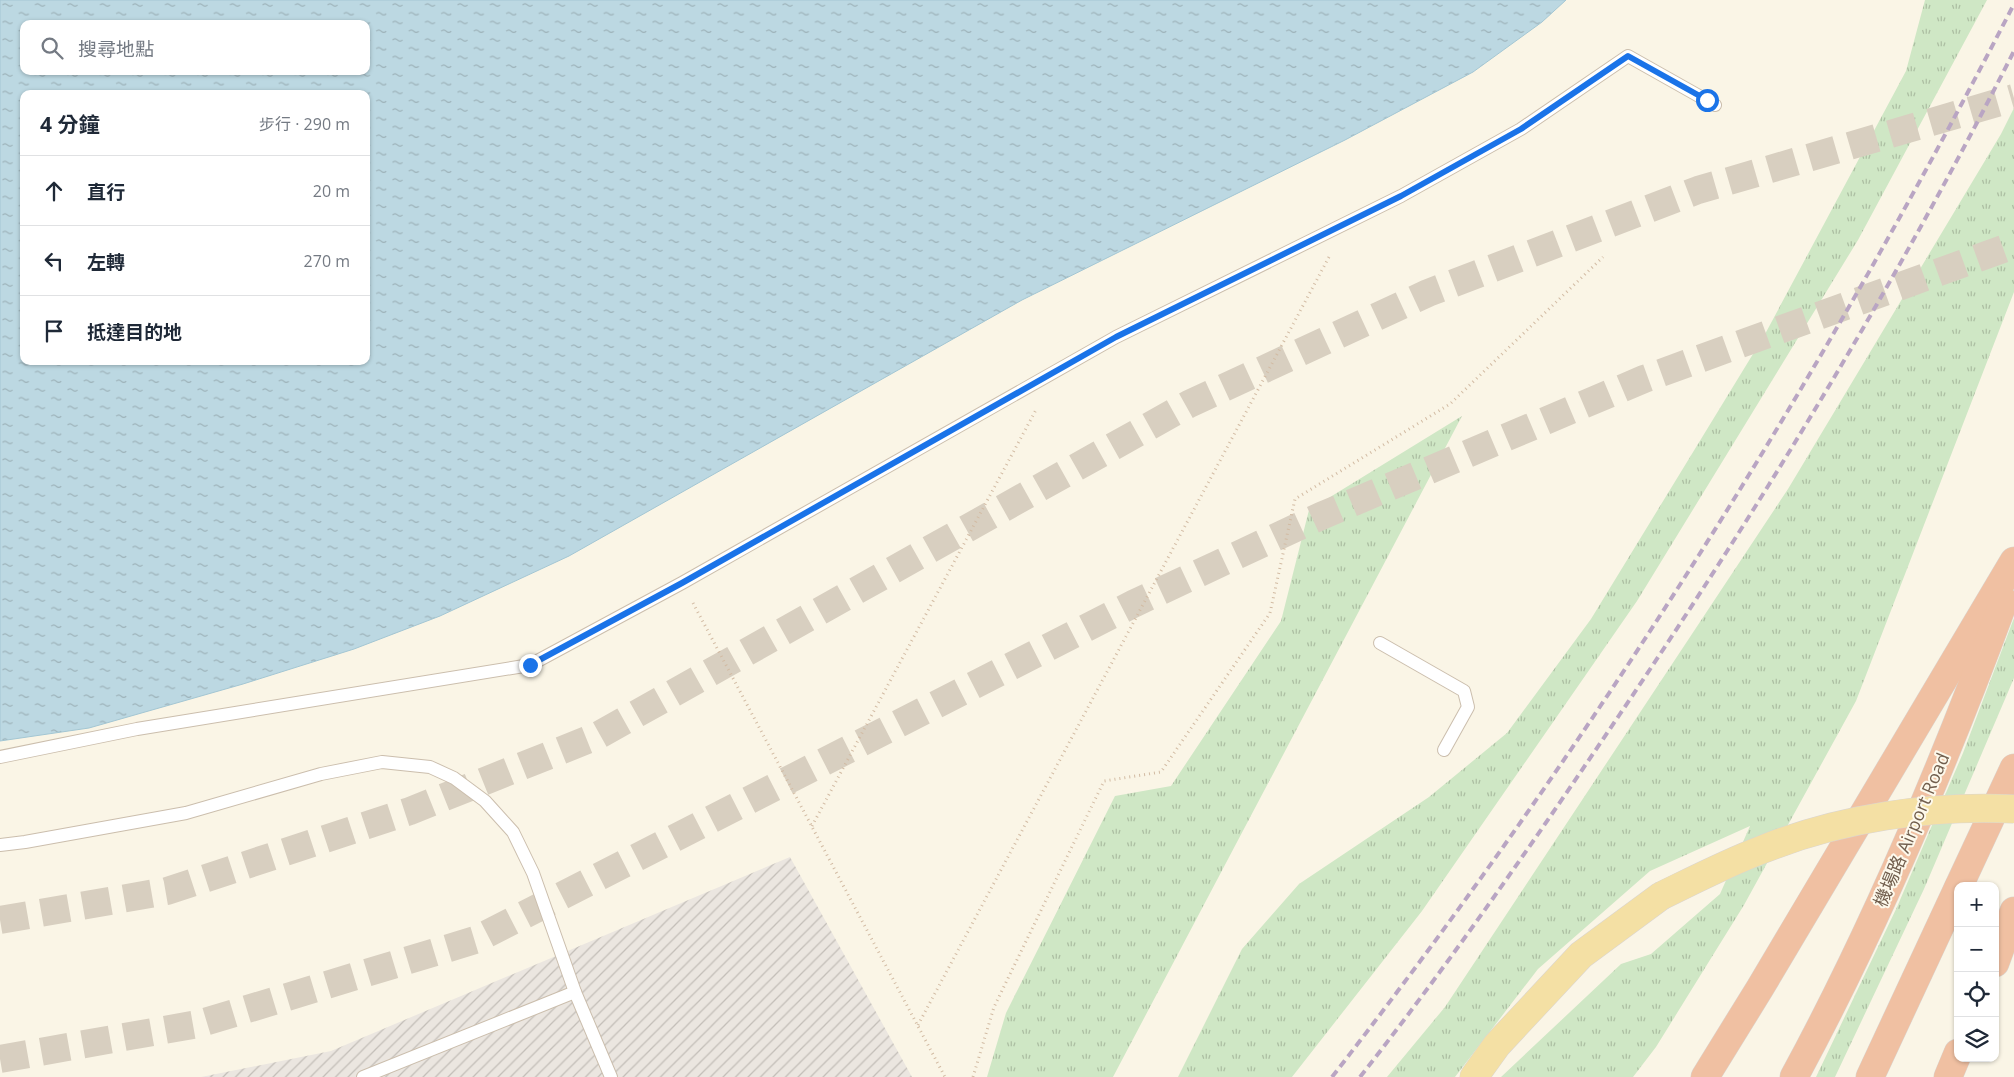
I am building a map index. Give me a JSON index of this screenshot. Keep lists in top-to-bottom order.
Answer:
{
  "streets": {
    "highway": ["機場路 Airport Road"]
  },
  "page": {
    "search": "搜尋地點",
    "heading": ["4 分鐘", "步行 · 290 m"],
    "list": [
      ["直行", "20 m"],
      ["左轉", "270 m"],
      "抵達目的地"
    ],
    "map_buttons": ["+", "−"]
  }
}
